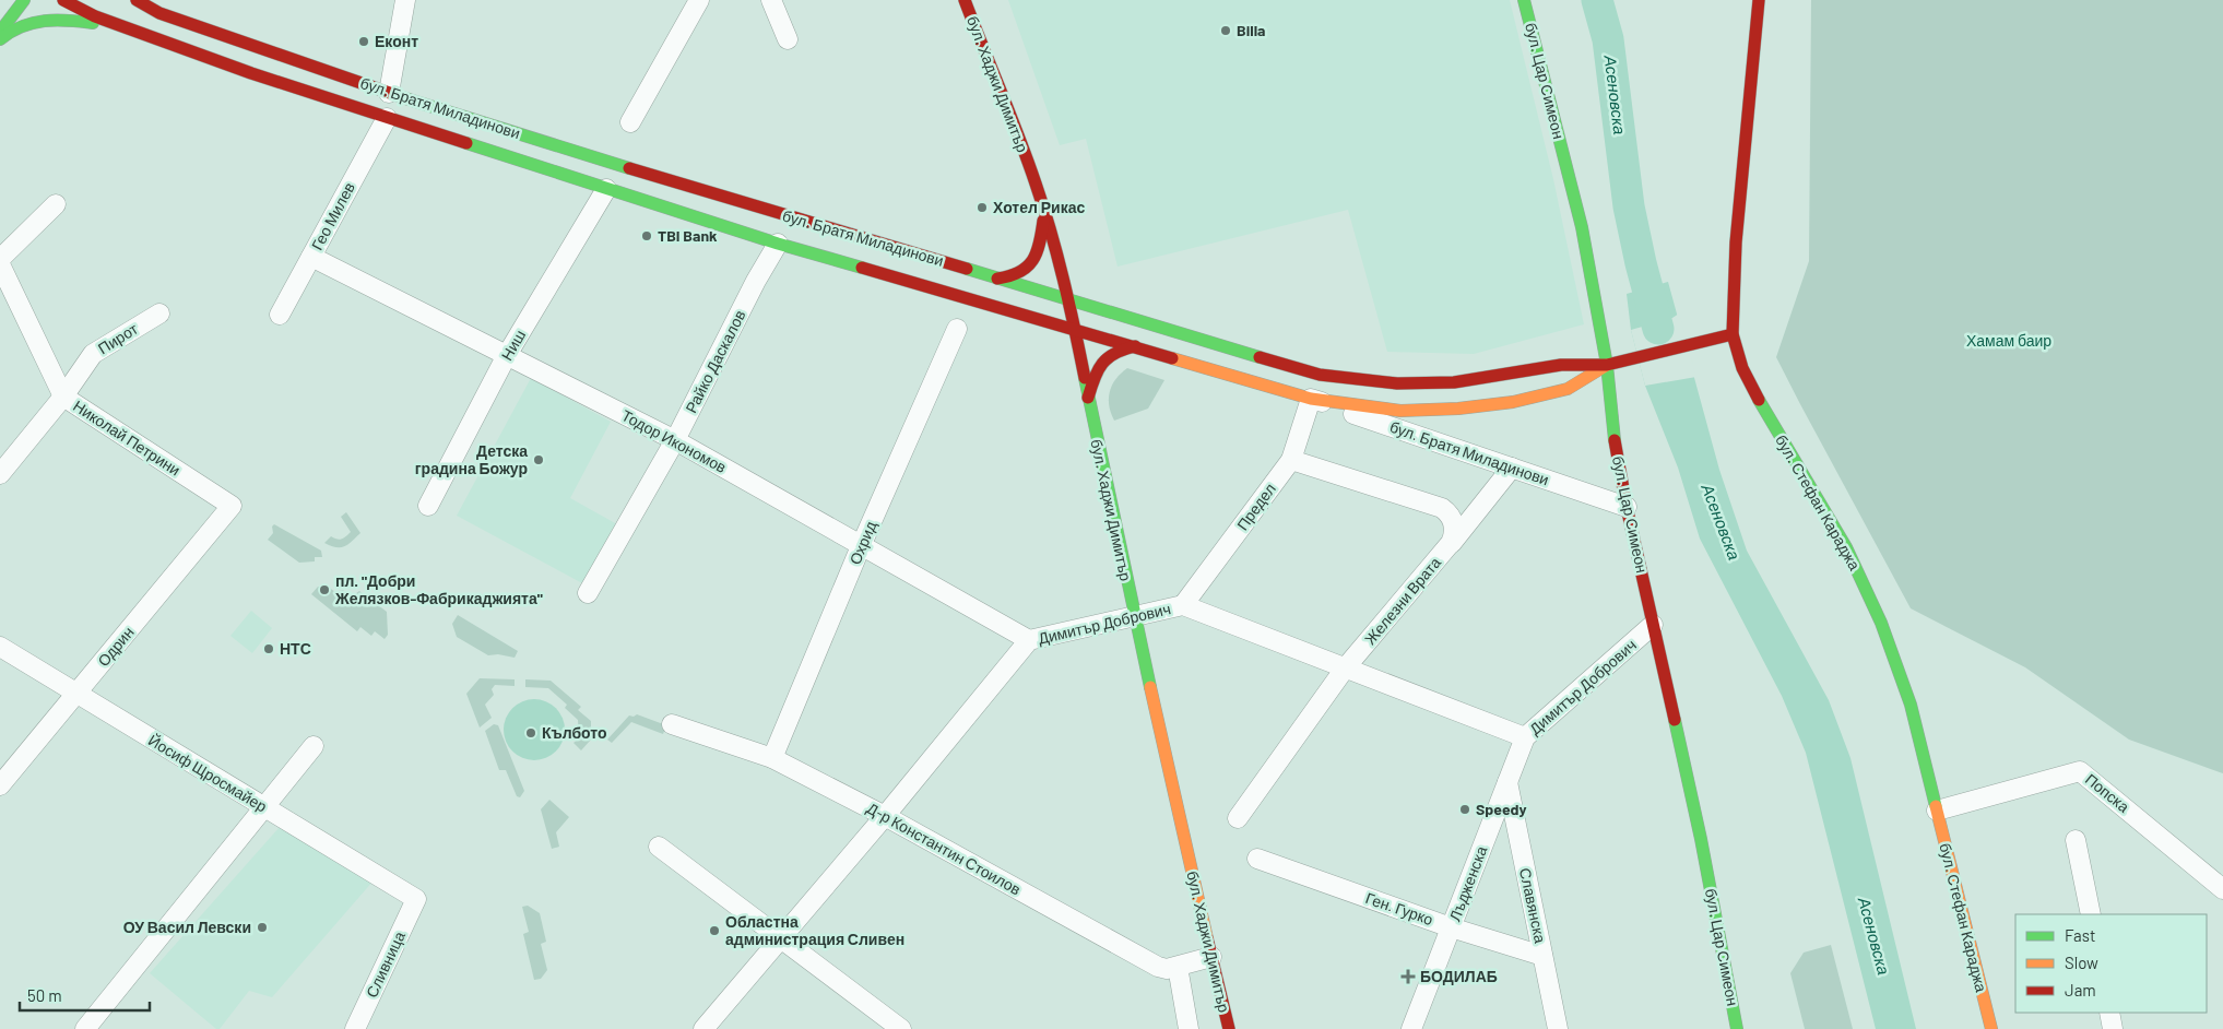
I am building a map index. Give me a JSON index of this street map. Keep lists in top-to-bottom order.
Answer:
{
  "streets": {
    "main road": [
      "бул. Цар Симеон",
      "бул. Хаджи Димитър",
      "бул. Братя Миладинови",
      "бул. Стефан Караджа"
    ],
    "street": [
      "Гео Милев",
      "Пирот",
      "Ниш",
      "Райко Даскалов",
      "Николай Петрини",
      "Тодор Икономов",
      "Предел",
      "Охрид",
      "Железни Врата",
      "Димитър Добрович",
      "Одрин",
      "Йосиф Щросмайер",
      "Попска",
      "Д-р Константин Стоилов",
      "Лъдженска",
      "Славянска",
      "Ген. Гурко",
      "Сливница"
    ]
  },
  "crossings": [
    ["бул. Цар Симеон", "бул. Братя Миладинови"],
    ["бул. Цар Симеон", "Димитър Добрович"],
    ["бул. Хаджи Димитър", "бул. Братя Миладинови"],
    ["бул. Хаджи Димитър", "Димитър Добрович"],
    ["бул. Хаджи Димитър", "Д-р Константин Стоилов"],
    ["бул. Братя Миладинови", "Гео Милев"],
    ["бул. Братя Миладинови", "Ниш"],
    ["бул. Братя Миладинови", "Райко Даскалов"],
    ["бул. Братя Миладинови", "бул. Стефан Караджа"],
    ["бул. Братя Миладинови", "Предел"],
    ["Гео Милев", "Тодор Икономов"],
    ["Пирот", "Николай Петрини"],
    ["Ниш", "Тодор Икономов"],
    ["Райко Даскалов", "Тодор Икономов"],
    ["Николай Петрини", "Одрин"],
    ["Тодор Икономов", "Охрид"],
    ["Тодор Икономов", "Димитър Добрович"],
    ["бул. Стефан Караджа", "Попска"],
    ["Предел", "Железни Врата"],
    ["Предел", "Димитър Добрович"],
    ["Охрид", "Д-р Константин Стоилов"],
    ["Железни Врата", "Димитър Добрович"],
    ["Димитър Добрович", "Д-р Константин Стоилов"],
    ["Димитър Добрович", "Лъдженска"],
    ["Одрин", "Йосиф Щросмайер"],
    ["Йосиф Щросмайер", "Сливница"],
    ["Лъдженска", "Славянска"],
    ["Лъдженска", "Ген. Гурко"],
    ["Славянска", "Ген. Гурко"]
  ],
  "water": ["Асеновска"],
  "parks": ["Хамам баир"],
  "places": {
    "other": [
      "Billa",
      "Еконт",
      "Хотел Рикас",
      "TBI Bank",
      "Детска градина Божур",
      "пл. \"Добри Желязков-Фабрикаджията\"",
      "НТС",
      "Кълбото",
      "Speedy",
      "ОУ Васил Левски",
      "Областна администрация Сливен"
    ],
    "health": ["БОДИЛАБ"]
  },
  "legend": ["Fast", "Slow", "Jam"],
  "scale_bar": "50 m"
}
